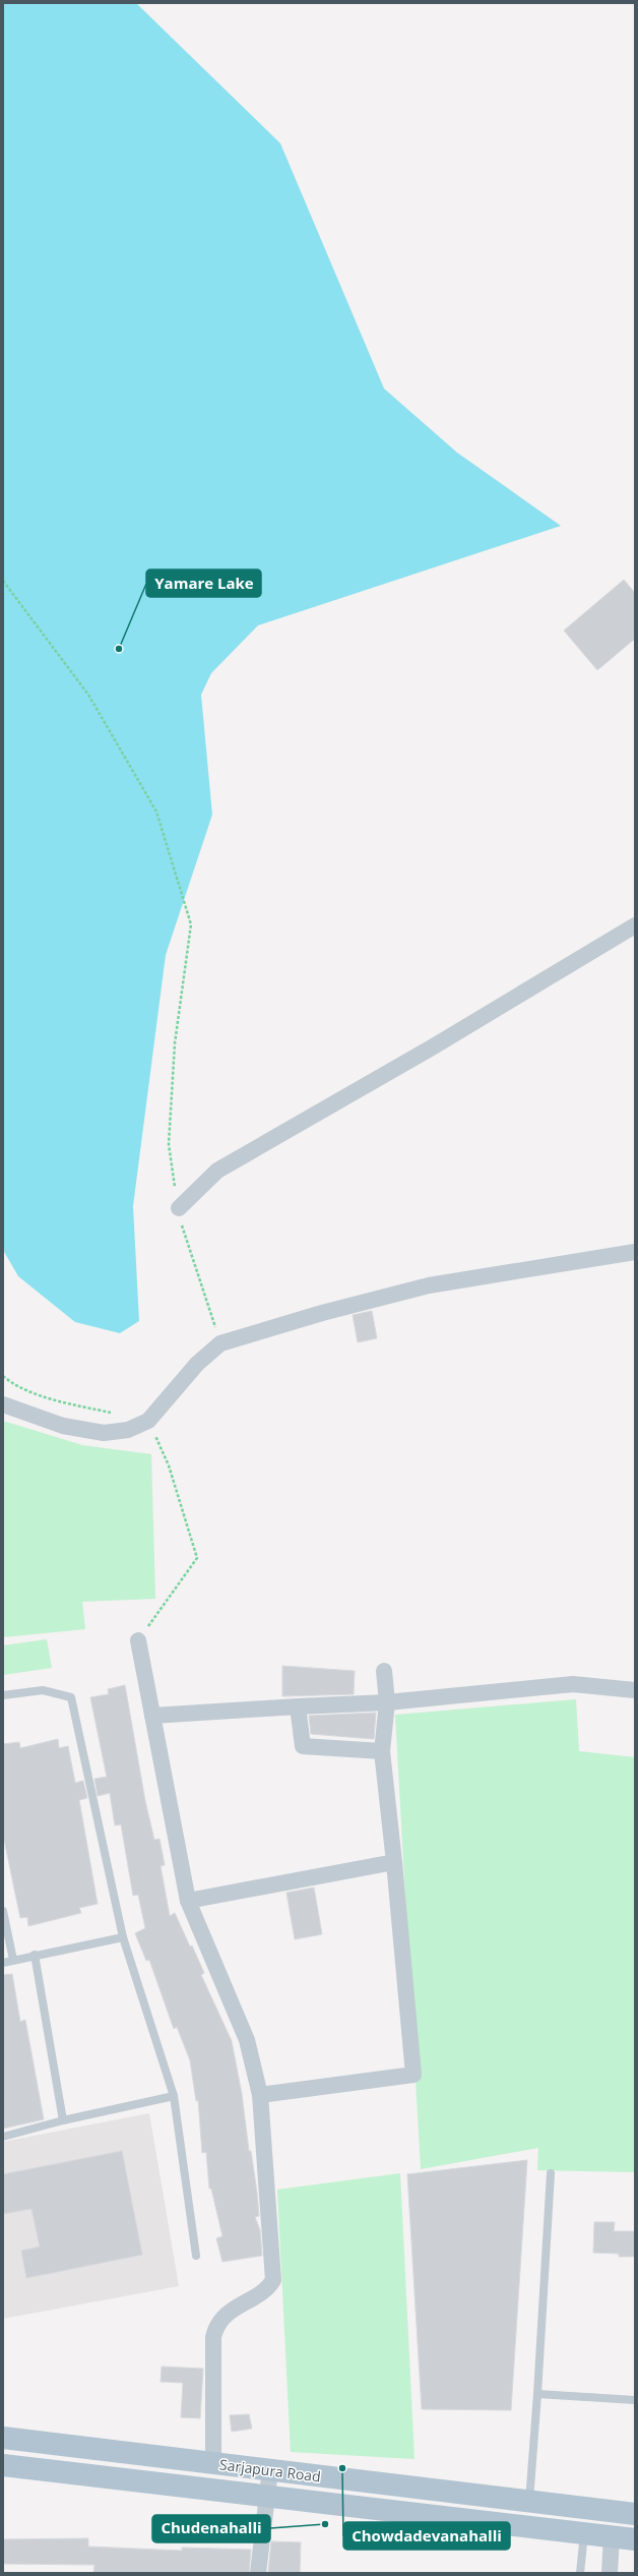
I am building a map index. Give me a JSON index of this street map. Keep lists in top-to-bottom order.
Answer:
{
  "streets": {
    "main road": ["Sarjapura Road"]
  },
  "places": ["Yamare Lake", "Chowdadevanahalli", "Chudenahalli"]
}
